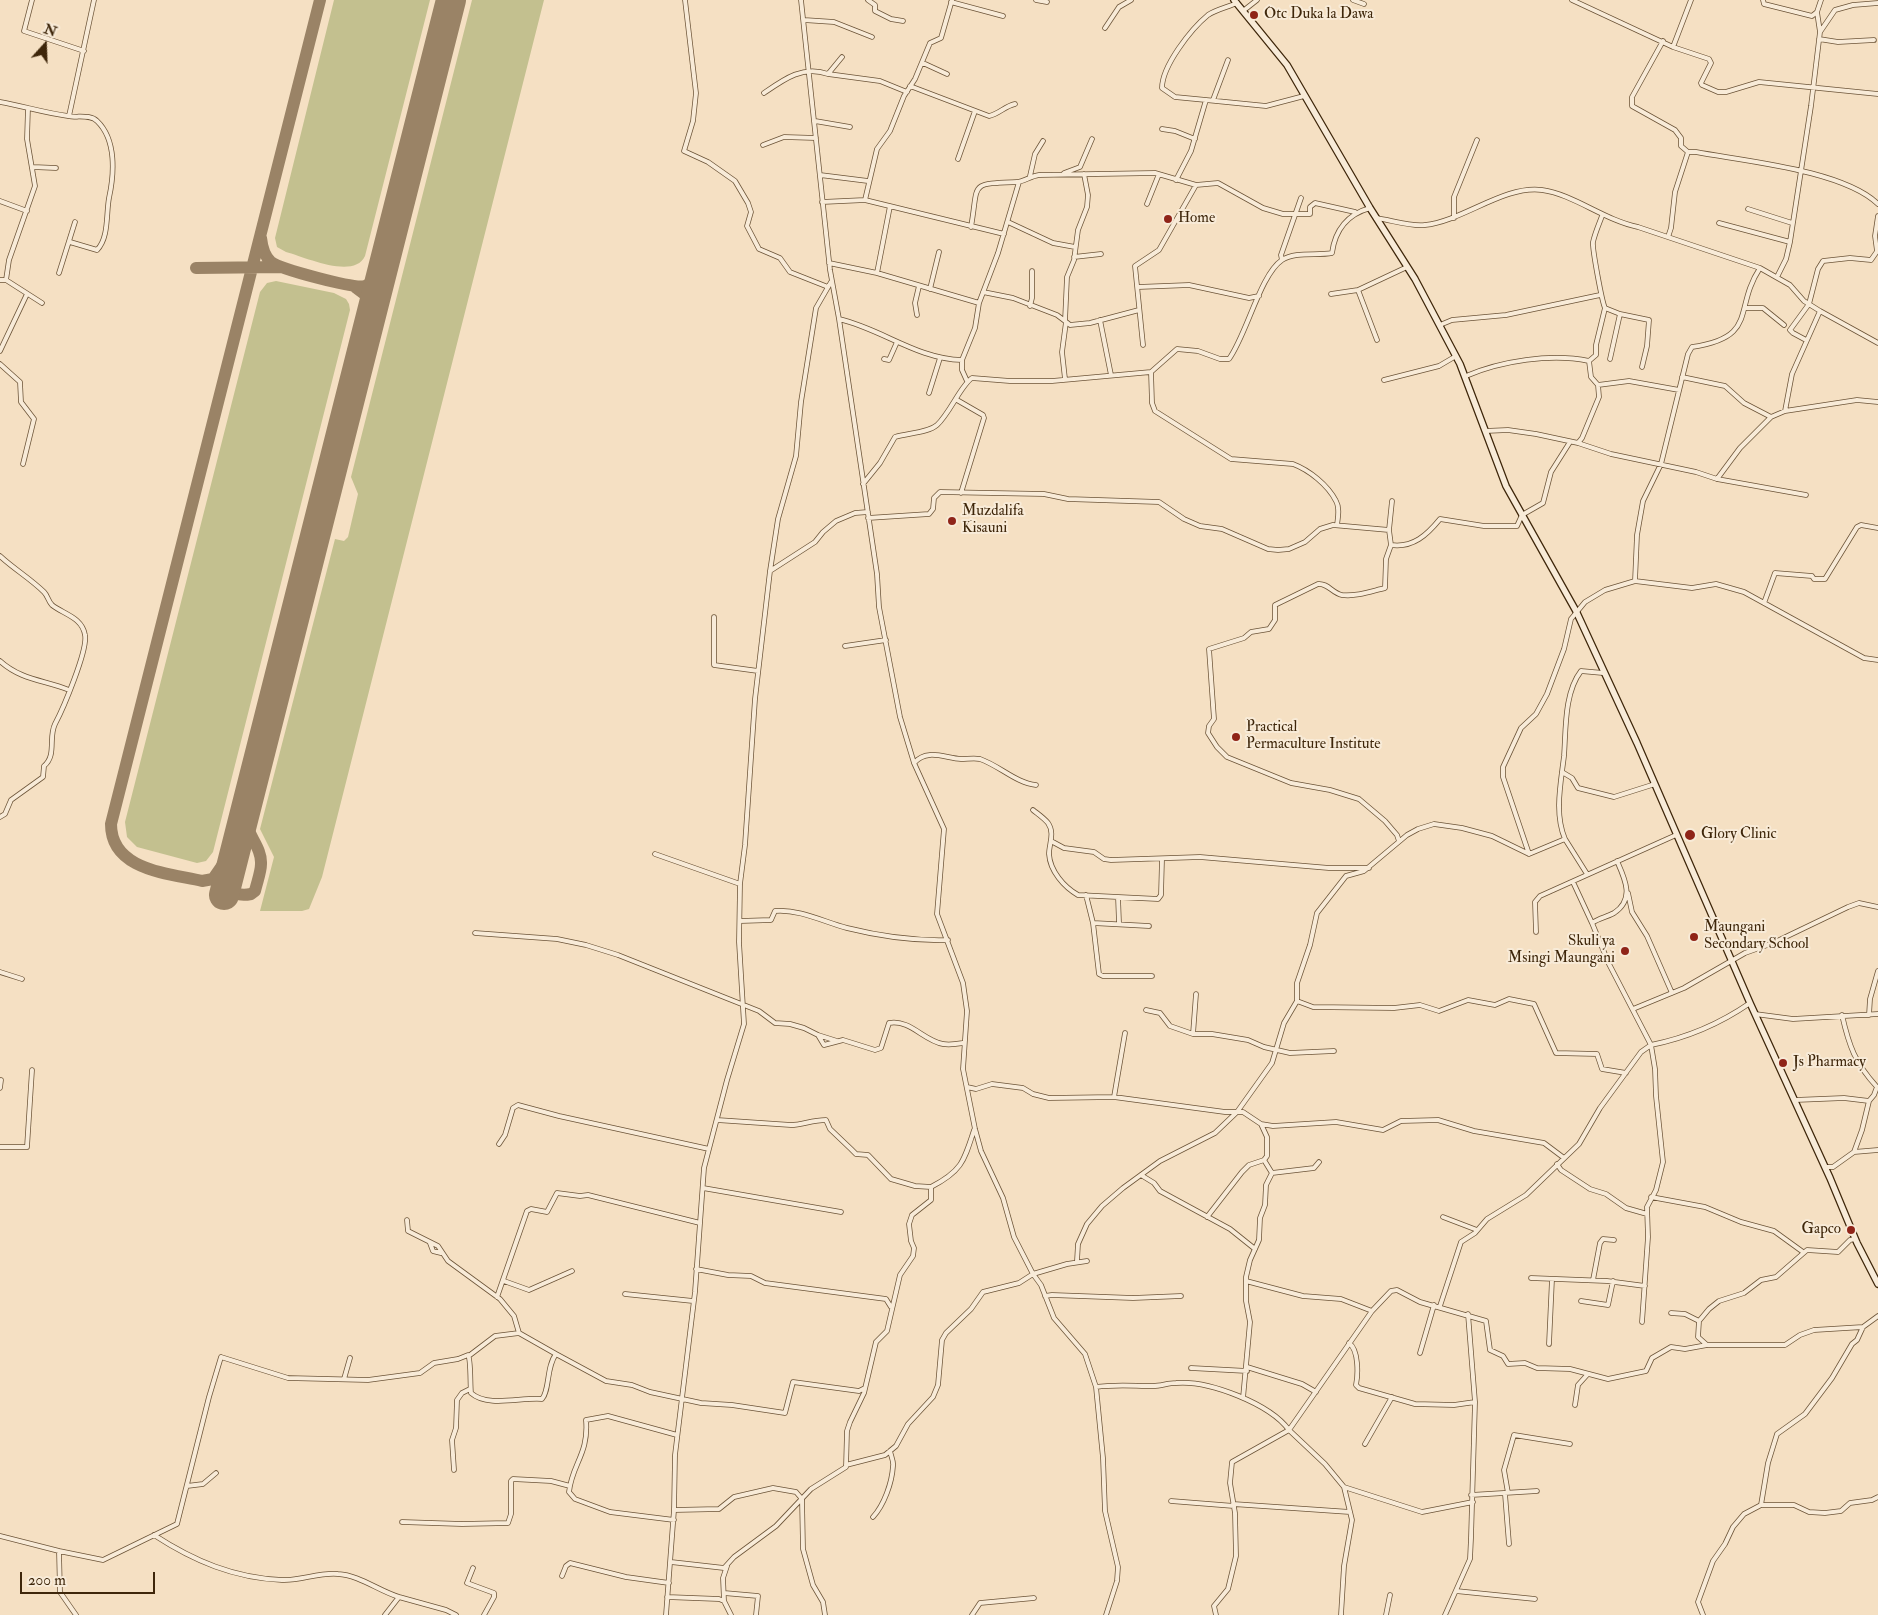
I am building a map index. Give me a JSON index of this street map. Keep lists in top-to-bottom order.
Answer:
{
  "places": [
    "Otc Duka la Dawa",
    "Home",
    "Muzdalifa Kisauni",
    "Practical Permaculture Institute",
    "Glory Clinic",
    "Maungani Secondary School",
    "Skuli ya Msingi Maungani",
    "Js Pharmacy",
    "Gapco"
  ],
  "scale_bar": "200 m",
  "north": "top"
}
